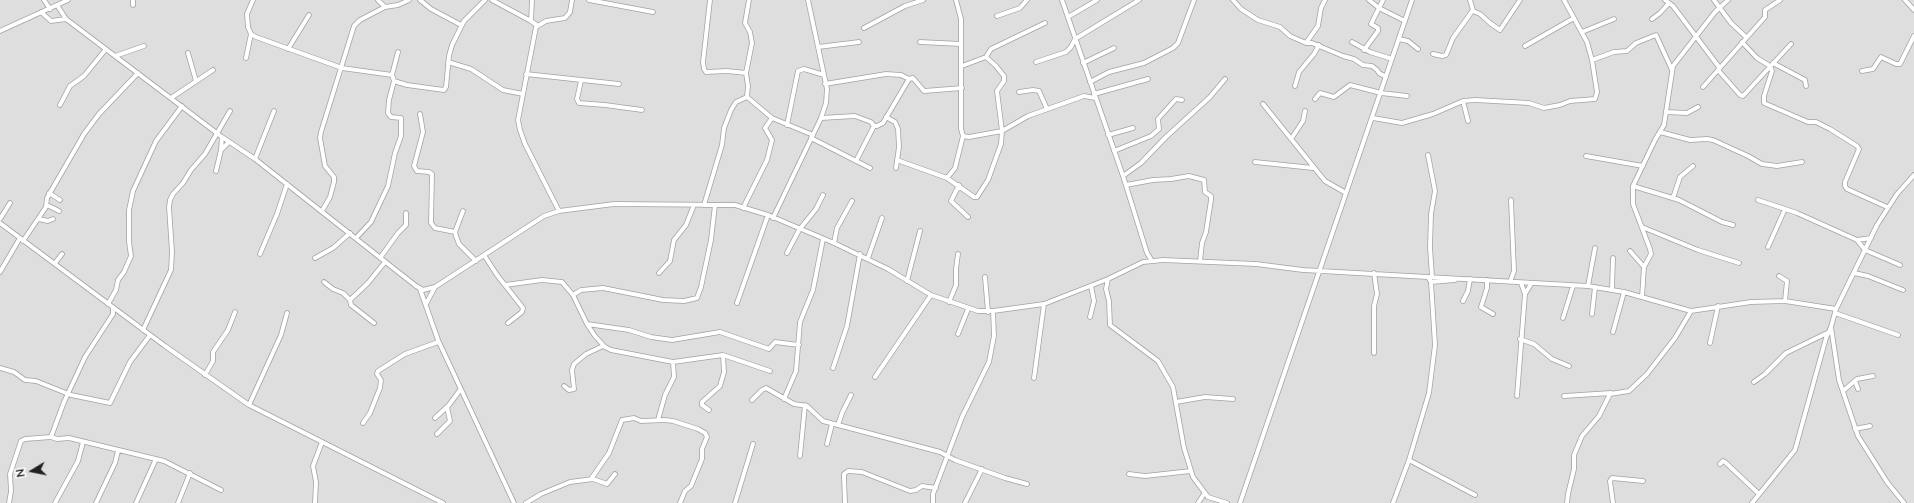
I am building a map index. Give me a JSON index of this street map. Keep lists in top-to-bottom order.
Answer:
{
  "north": "left"
}
